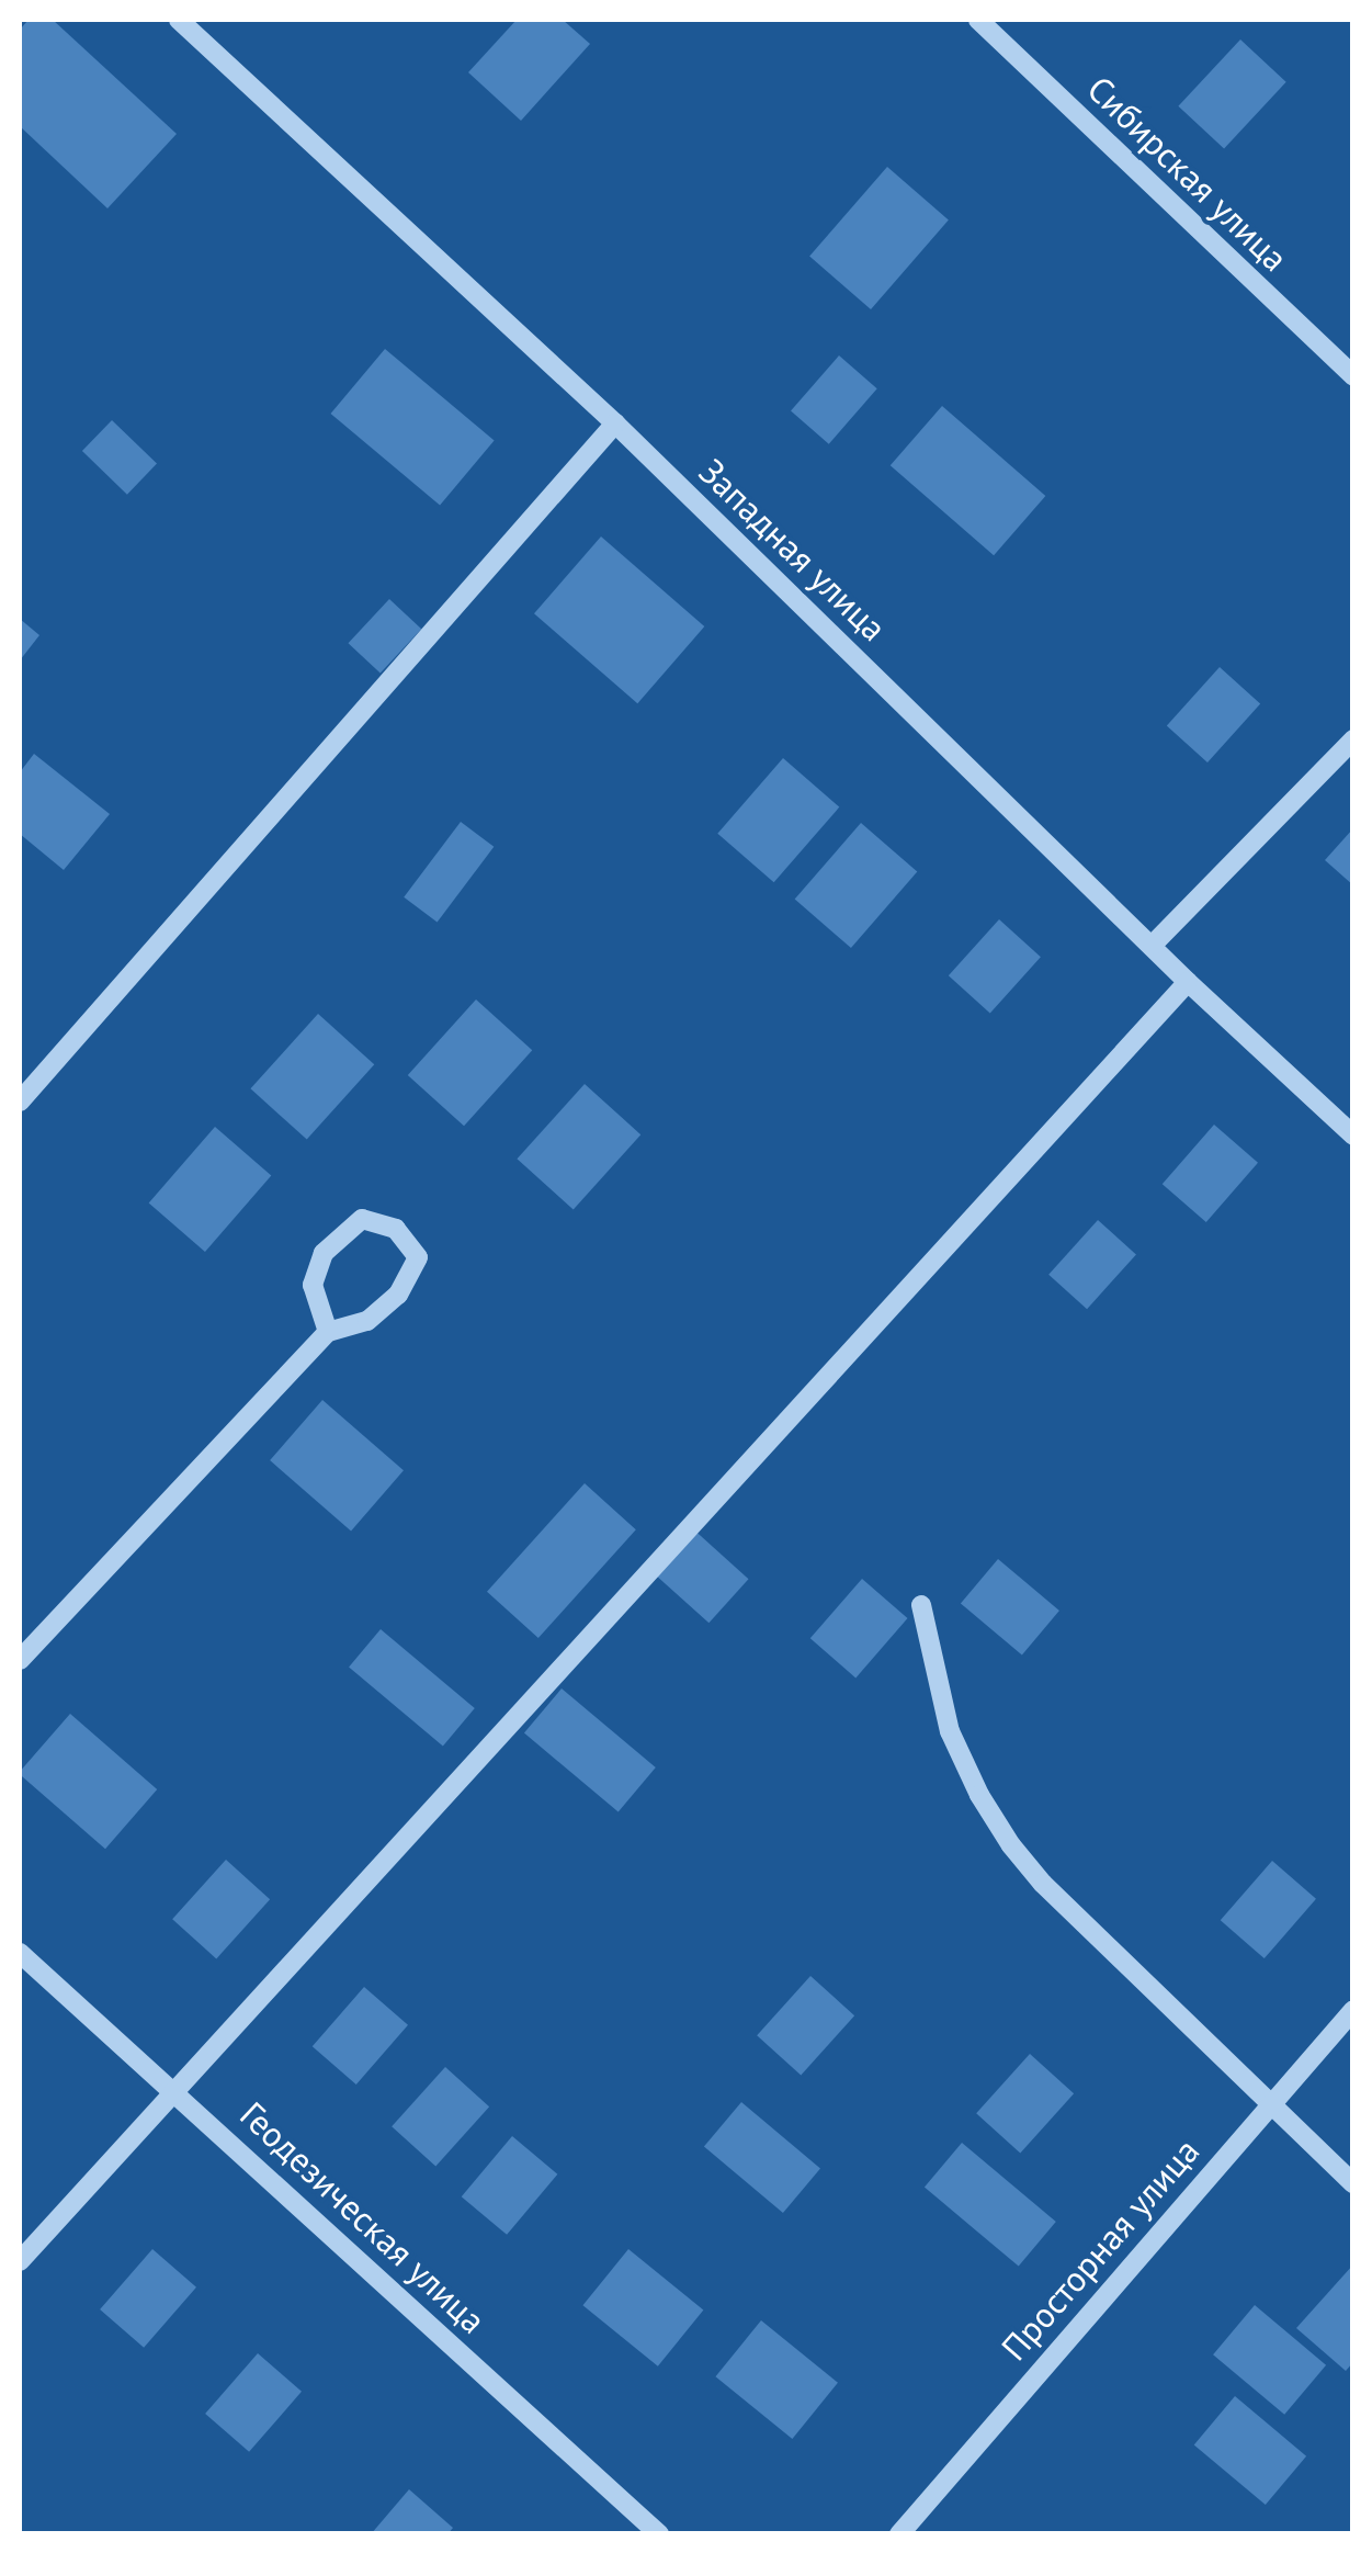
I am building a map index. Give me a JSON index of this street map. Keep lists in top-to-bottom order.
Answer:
{
  "streets": {
    "street": [
      "Сибирская улица",
      "Западная улица",
      "Геодезическая улица",
      "Просторная улица"
    ]
  }
}
